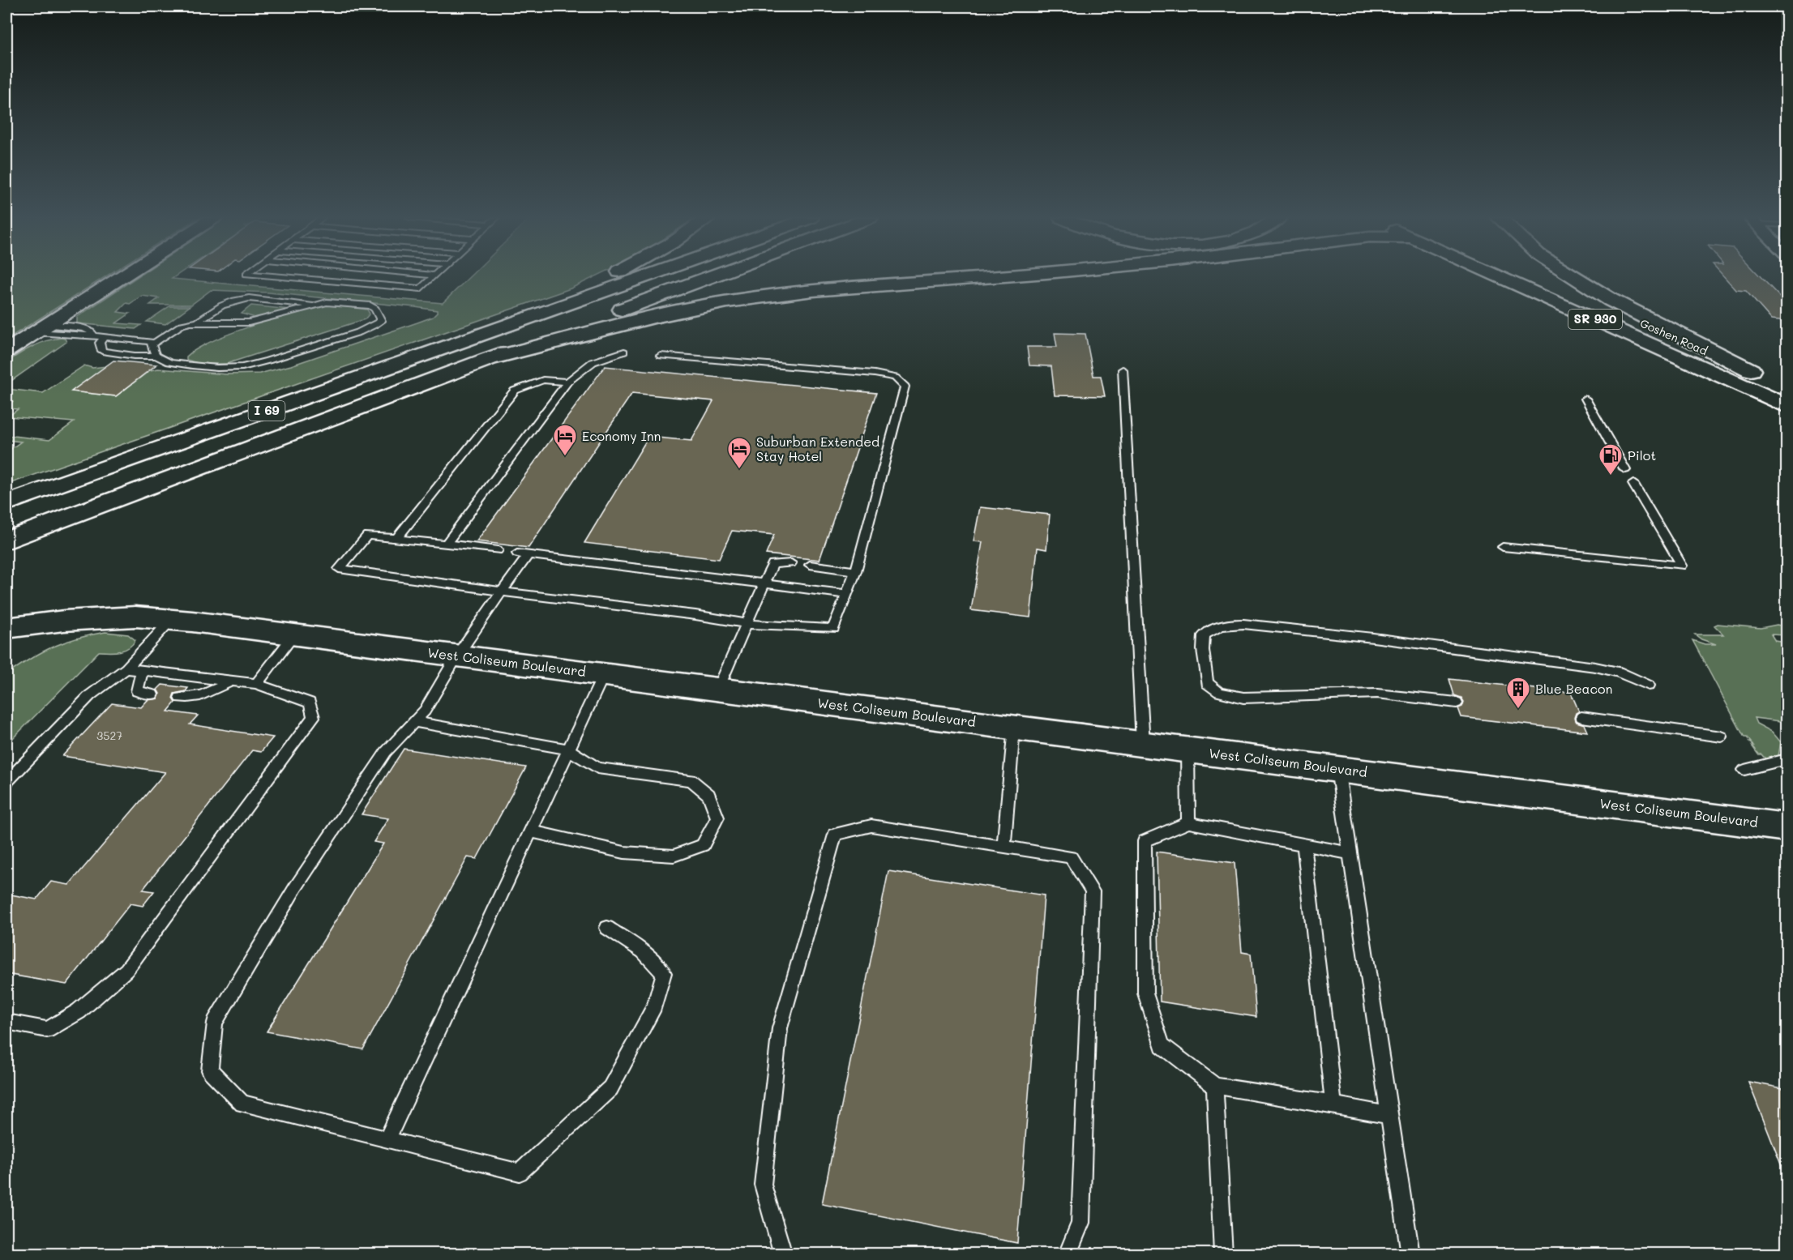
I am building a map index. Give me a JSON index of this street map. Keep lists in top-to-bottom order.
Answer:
{
  "streets": {
    "main road": [
      "SR 930",
      "Goshen Road",
      "I 69",
      "West Coliseum Boulevard"
    ]
  },
  "places": {
    "hotel": ["Economy Inn", "Suburban Extended Stay Hotel"],
    "fuel station": ["Pilot"],
    "building": ["Blue Beacon"]
  },
  "house_numbers": ["3527"]
}
